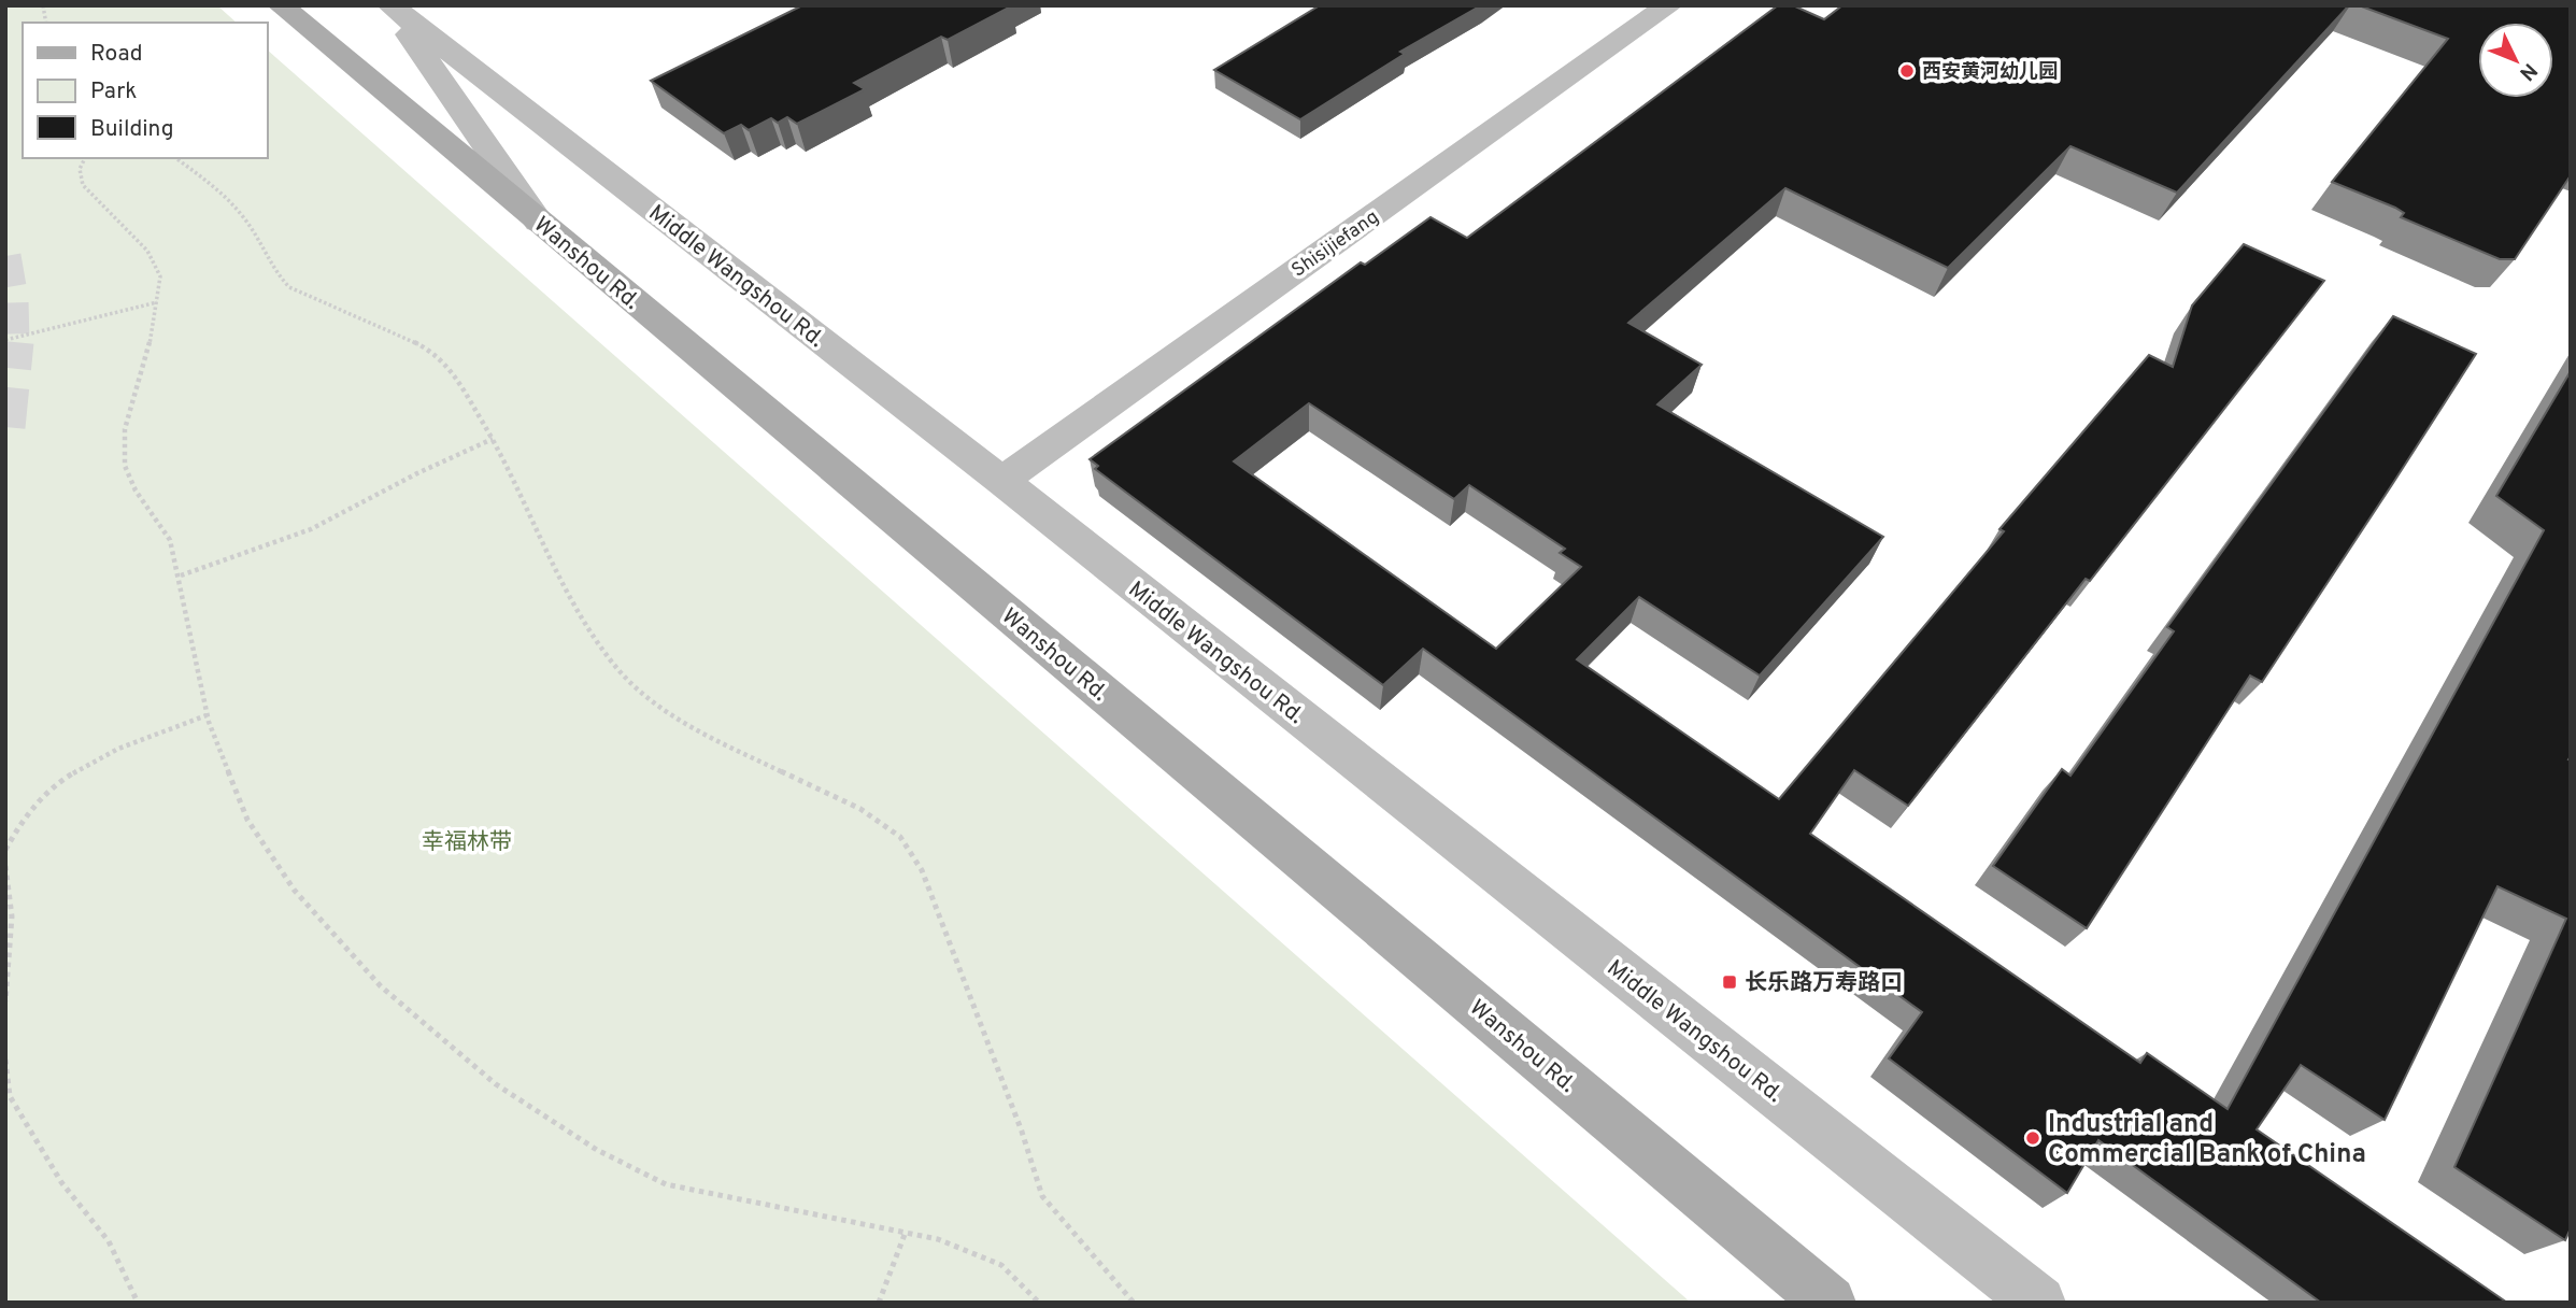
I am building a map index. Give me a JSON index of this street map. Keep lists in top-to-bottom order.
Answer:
{
  "streets": {
    "main road": ["Shisijiefang", "Wanshou Rd.", "Middle Wangshou Rd."]
  },
  "crossings": [
    ["Shisijiefang", "Middle Wangshou Rd."]
  ],
  "parks": ["幸福林带"],
  "places": {
    "other": ["西安黄河幼儿园", "Industrial and Commercial Bank of China"],
    "transit": ["长乐路万寿路口"]
  },
  "legend": ["Road", "Park", "Building"],
  "north": "bottom right"
}
